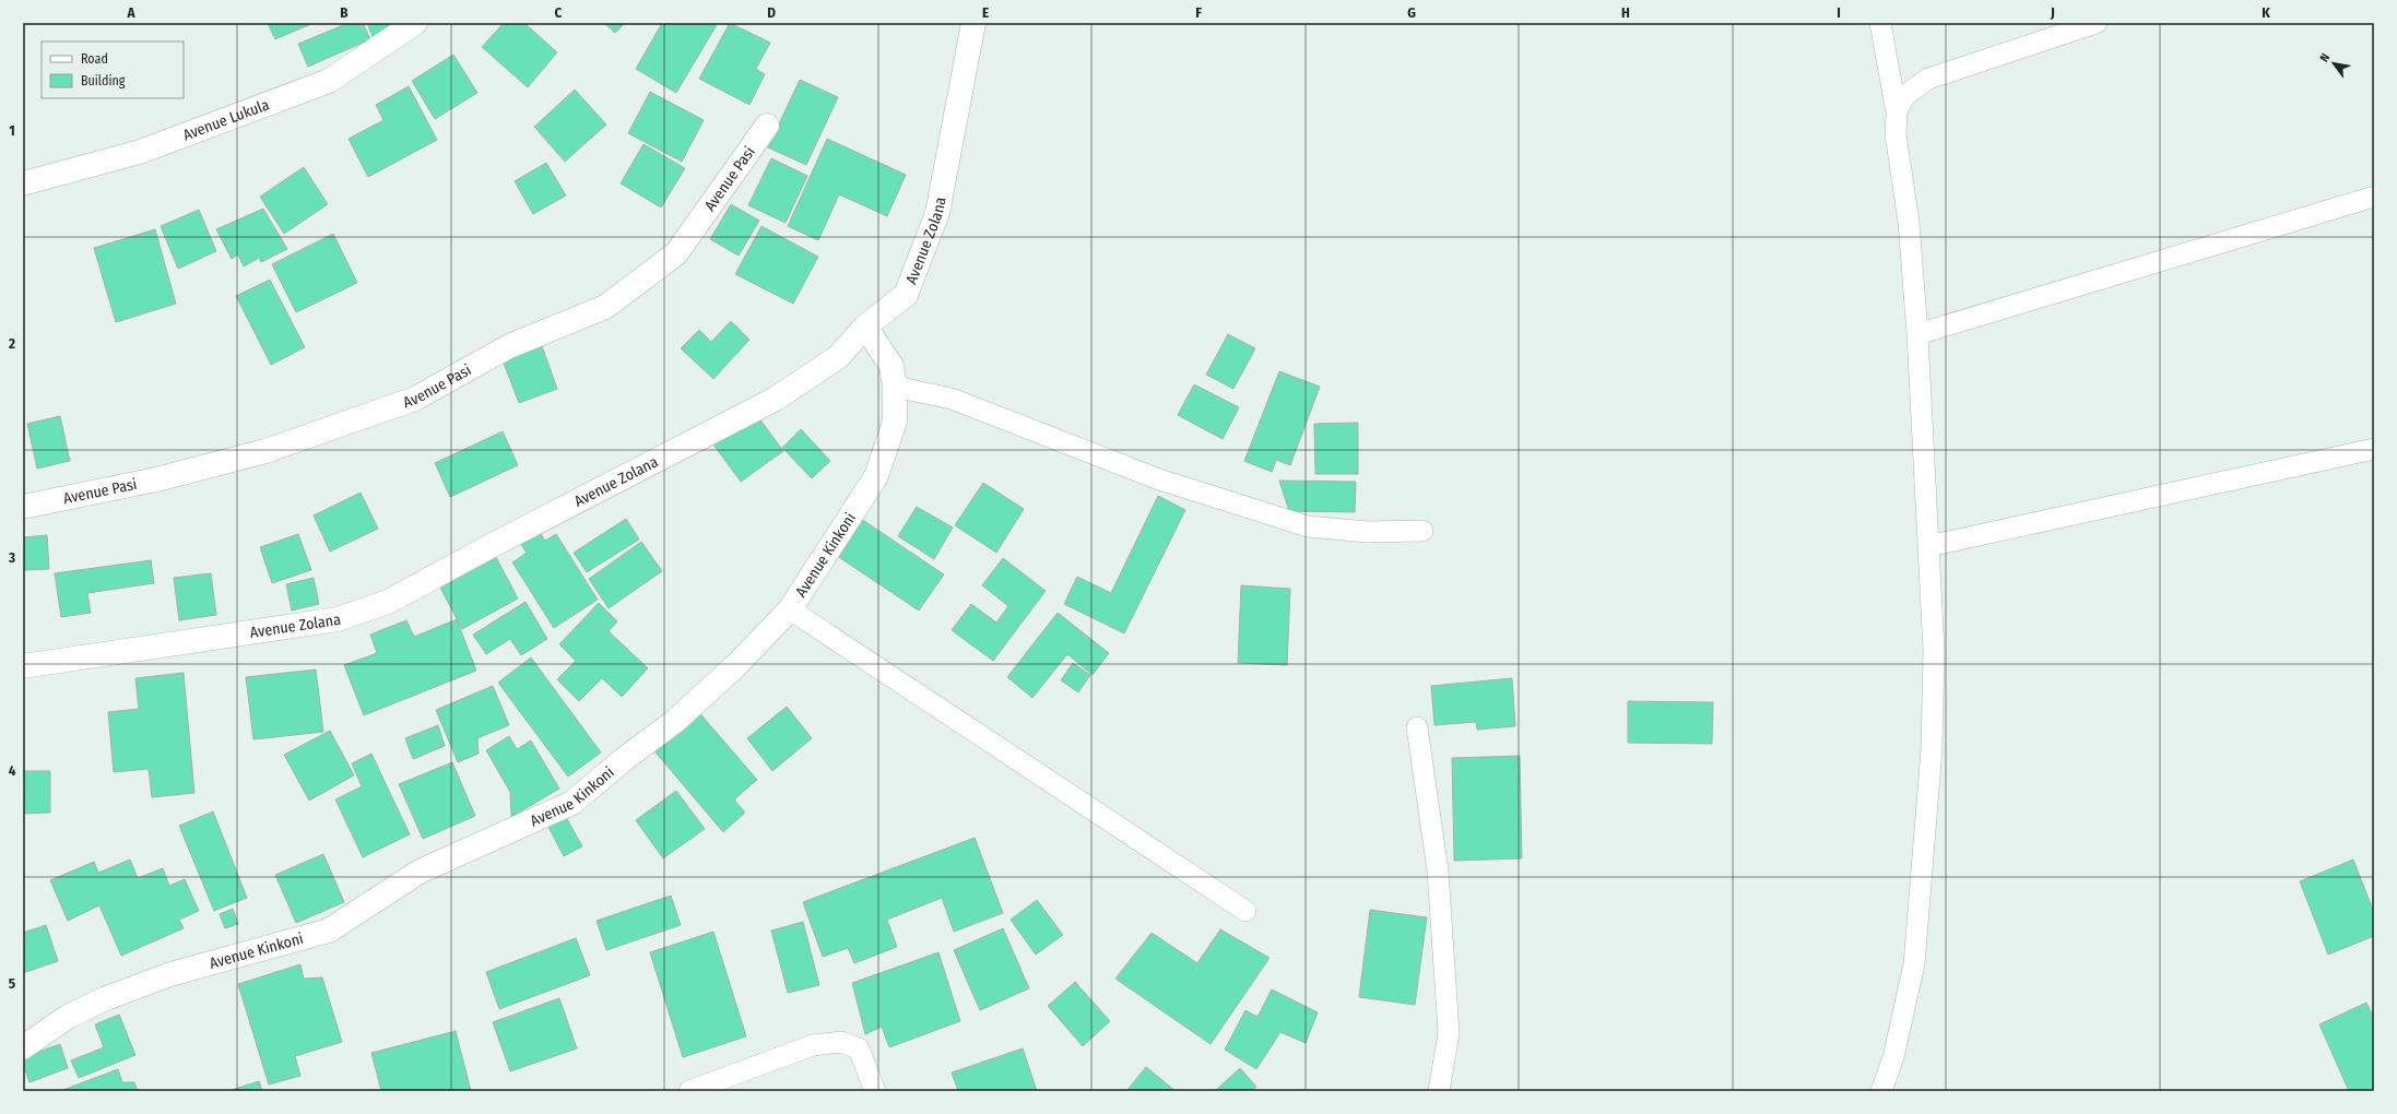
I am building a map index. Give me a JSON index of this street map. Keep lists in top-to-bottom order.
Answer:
{
  "streets": {
    "street": [
      "Avenue Lukula",
      "Avenue Pasi",
      "Avenue Zolana",
      "Avenue Kinkoni"
    ]
  },
  "crossings": [
    ["Avenue Zolana", "Avenue Kinkoni"]
  ],
  "legend": ["Road", "Building"],
  "north": "top left",
  "grid": {
    "columns": [
      "A",
      "B",
      "C",
      "D",
      "E",
      "F",
      "G",
      "H",
      "I",
      "J",
      "K"
    ],
    "rows": [
      "1",
      "2",
      "3",
      "4",
      "5"
    ]
  }
}
